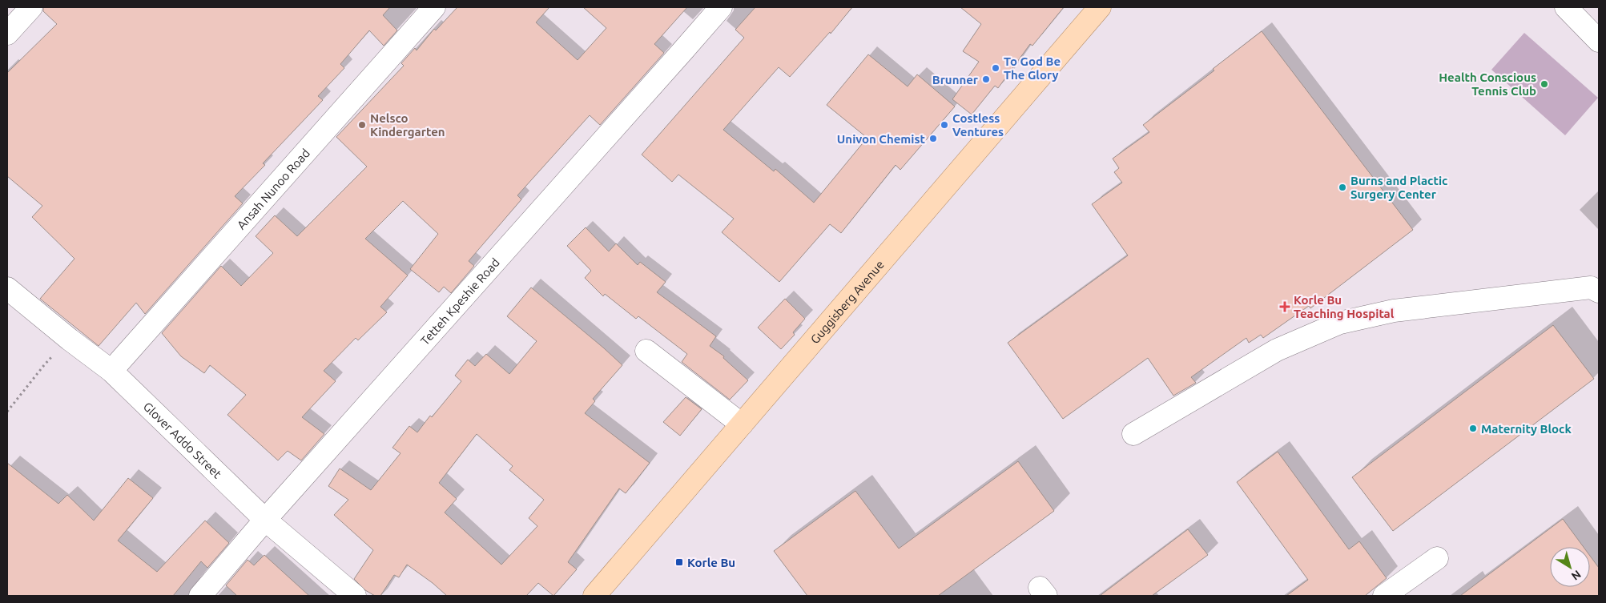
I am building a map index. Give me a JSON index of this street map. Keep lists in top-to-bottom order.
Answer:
{
  "streets": {
    "main road": ["Guggisberg Avenue"],
    "street": ["Ansah Nunoo Road", "Tetteh Kpeshie Road", "Glover Addo Street"]
  },
  "crossings": [
    ["Ansah Nunoo Road", "Glover Addo Street"],
    ["Tetteh Kpeshie Road", "Glover Addo Street"]
  ],
  "places": {
    "other": [
      "To God Be The Glory",
      "Brunner",
      "Health Conscious Tennis Club",
      "Nelsco Kindergarten",
      "Costless Ventures",
      "Univon Chemist",
      "Burns and Plactic Surgery Center",
      "Maternity Block"
    ],
    "health": ["Korle Bu Teaching Hospital"],
    "transit": ["Korle Bu"]
  },
  "north": "bottom right"
}
